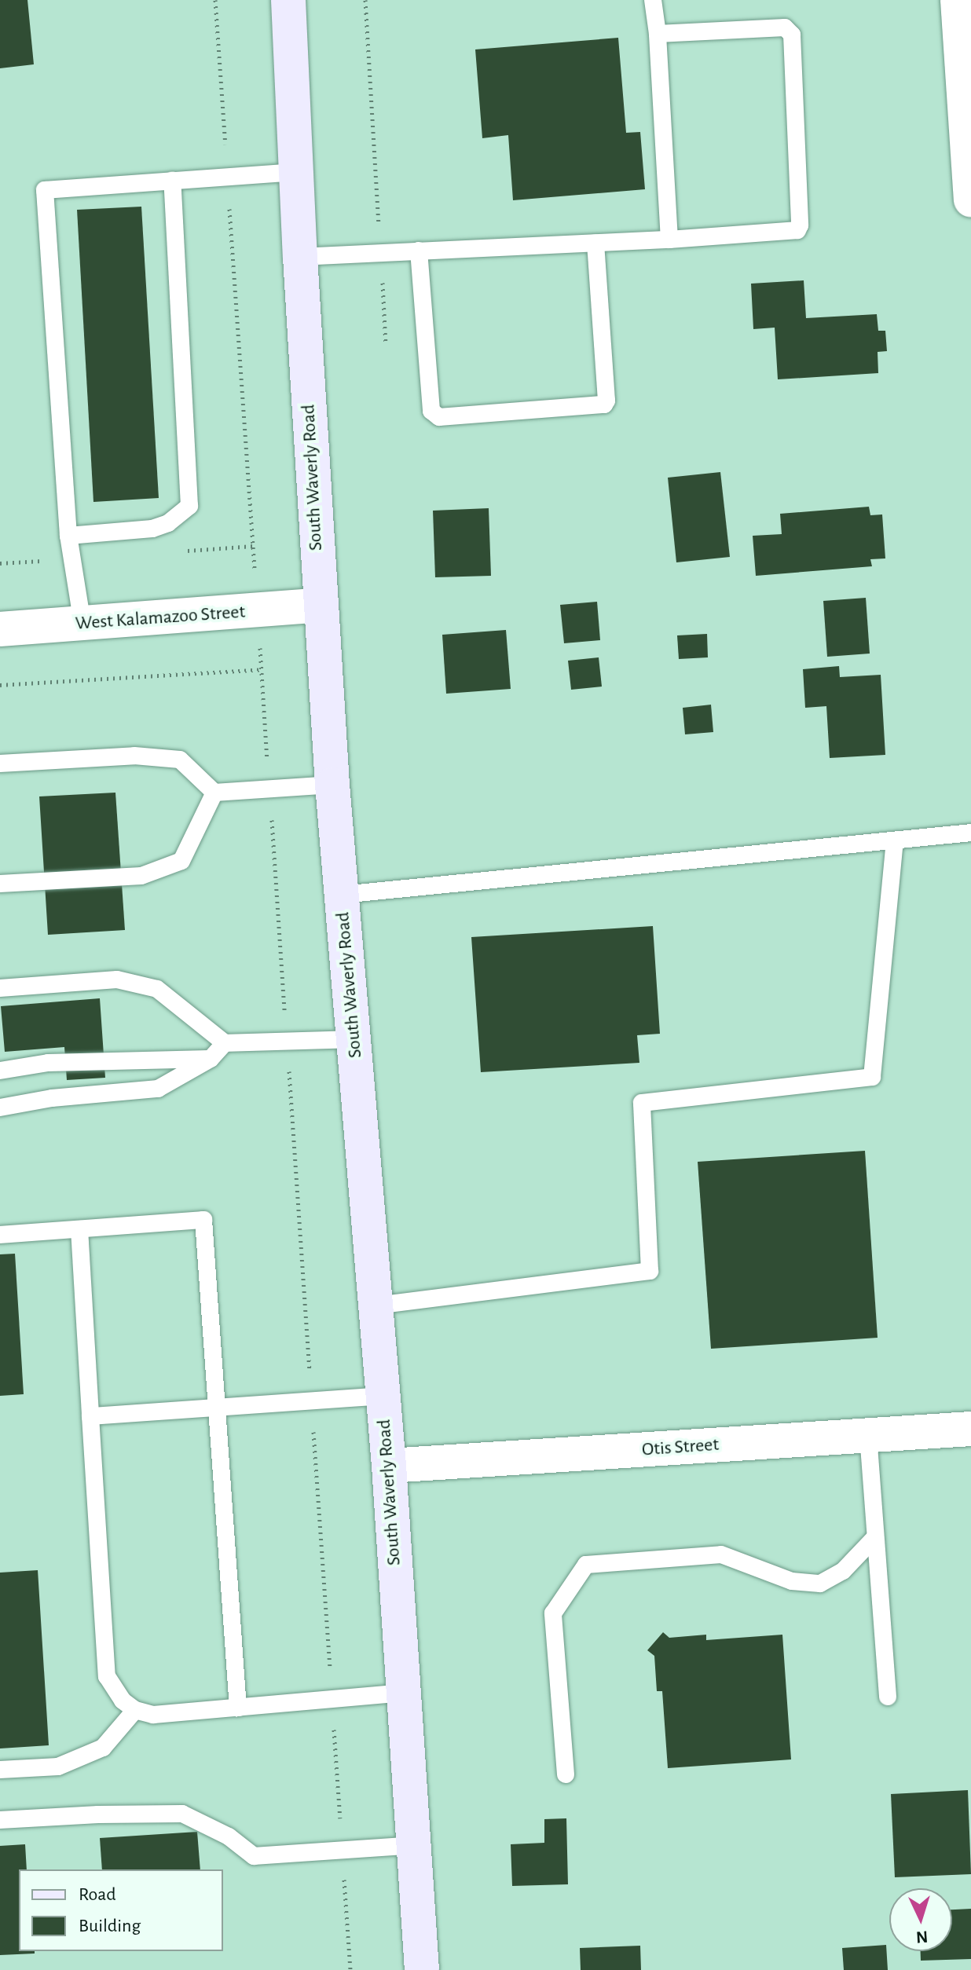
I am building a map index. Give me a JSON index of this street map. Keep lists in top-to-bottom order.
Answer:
{
  "streets": {
    "main road": ["South Waverly Road"],
    "street": ["West Kalamazoo Street", "Otis Street"]
  },
  "crossings": [
    ["South Waverly Road", "West Kalamazoo Street"],
    ["South Waverly Road", "Otis Street"]
  ],
  "legend": ["Road", "Building"],
  "north": "bottom"
}
